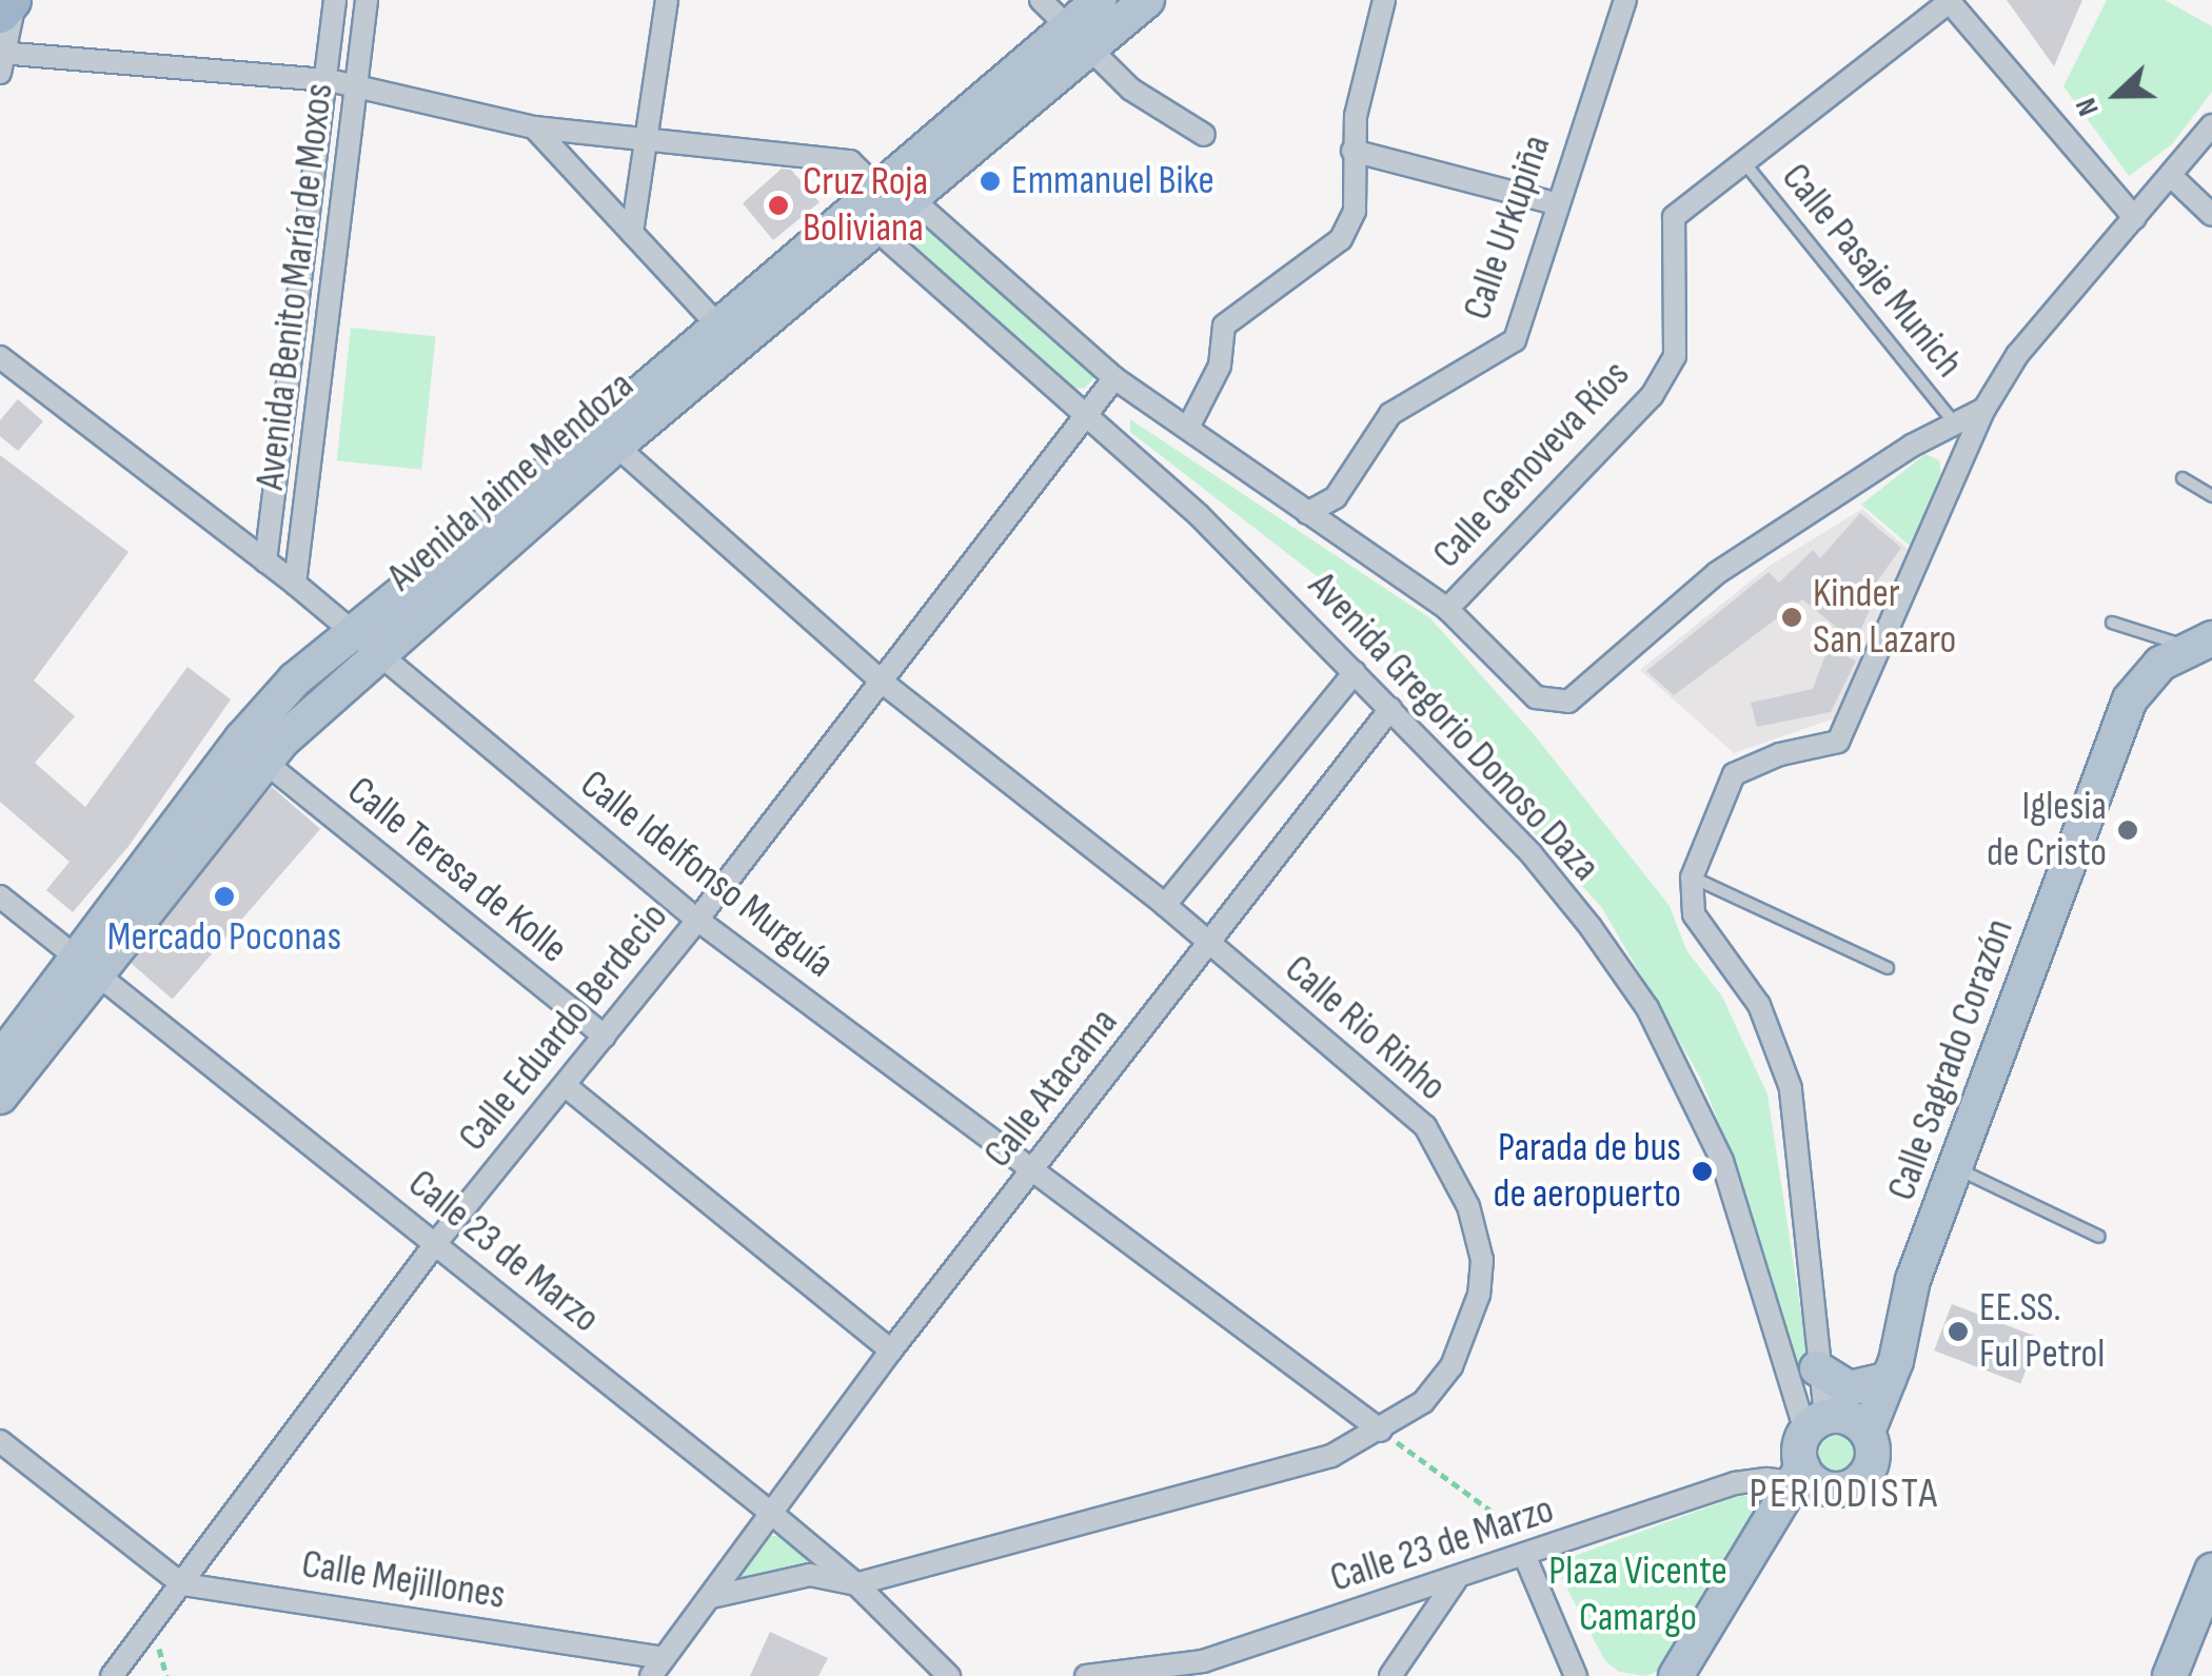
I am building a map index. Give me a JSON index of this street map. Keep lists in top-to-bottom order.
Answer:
{
  "streets": {
    "main road": ["Avenida Jaime Mendoza", "Calle Sagrado Corazón"],
    "street": [
      "Calle Urkupiña",
      "Avenida Benito María de Moxos",
      "Calle Genoveva Ríos",
      "Avenida Gregorio Donoso Daza",
      "Calle Teresa de Kolle",
      "Calle Idelfonso Murguía",
      "Calle Eduardo Berdecio",
      "Calle Rio Rinho",
      "Calle Atacama",
      "Calle 23 de Marzo",
      "Calle Mejillones"
    ],
    "lane": ["Calle Pasaje Munich"]
  },
  "crossings": [
    ["Calle Urkupiña", "Avenida Gregorio Donoso Daza"],
    ["Calle Pasaje Munich", "Calle Genoveva Ríos"],
    ["Calle Pasaje Munich", "Avenida Gregorio Donoso Daza"],
    ["Avenida Benito María de Moxos", "Calle Idelfonso Murguía"],
    ["Calle Genoveva Ríos", "Avenida Gregorio Donoso Daza"],
    ["Avenida Jaime Mendoza", "Avenida Gregorio Donoso Daza"],
    ["Avenida Jaime Mendoza", "Calle Teresa de Kolle"],
    ["Avenida Jaime Mendoza", "Calle Idelfonso Murguía"],
    ["Avenida Jaime Mendoza", "Calle Rio Rinho"],
    ["Avenida Jaime Mendoza", "Calle 23 de Marzo"],
    ["Avenida Gregorio Donoso Daza", "Calle Eduardo Berdecio"],
    ["Avenida Gregorio Donoso Daza", "Calle Sagrado Corazón"],
    ["Avenida Gregorio Donoso Daza", "Calle Atacama"],
    ["Avenida Gregorio Donoso Daza", "Calle 23 de Marzo"],
    ["Calle Teresa de Kolle", "Calle Eduardo Berdecio"],
    ["Calle Idelfonso Murguía", "Calle Eduardo Berdecio"],
    ["Calle Idelfonso Murguía", "Calle Rio Rinho"],
    ["Calle Idelfonso Murguía", "Calle Atacama"],
    ["Calle Eduardo Berdecio", "Calle Rio Rinho"],
    ["Calle Eduardo Berdecio", "Calle 23 de Marzo"],
    ["Calle Eduardo Berdecio", "Calle Mejillones"],
    ["Calle Rio Rinho", "Calle Atacama"],
    ["Calle Rio Rinho", "Calle 23 de Marzo"],
    ["Calle Rio Rinho", "Calle Mejillones"],
    ["Calle Sagrado Corazón", "Calle 23 de Marzo"],
    ["Calle Atacama", "Calle 23 de Marzo"],
    ["Calle Atacama", "Calle Mejillones"],
    ["Calle 23 de Marzo", "Calle Mejillones"]
  ],
  "districts": ["PERIODISTA"],
  "parks": ["Plaza Vicente Camargo"],
  "places": [
    "Emmanuel Bike",
    "Cruz Roja Boliviana",
    "Kinder San Lazaro",
    "Iglesia de Cristo",
    "Mercado Poconas",
    "Parada de bus de aeropuerto",
    "EE.SS. Ful Petrol"
  ],
  "north": "left"
}
